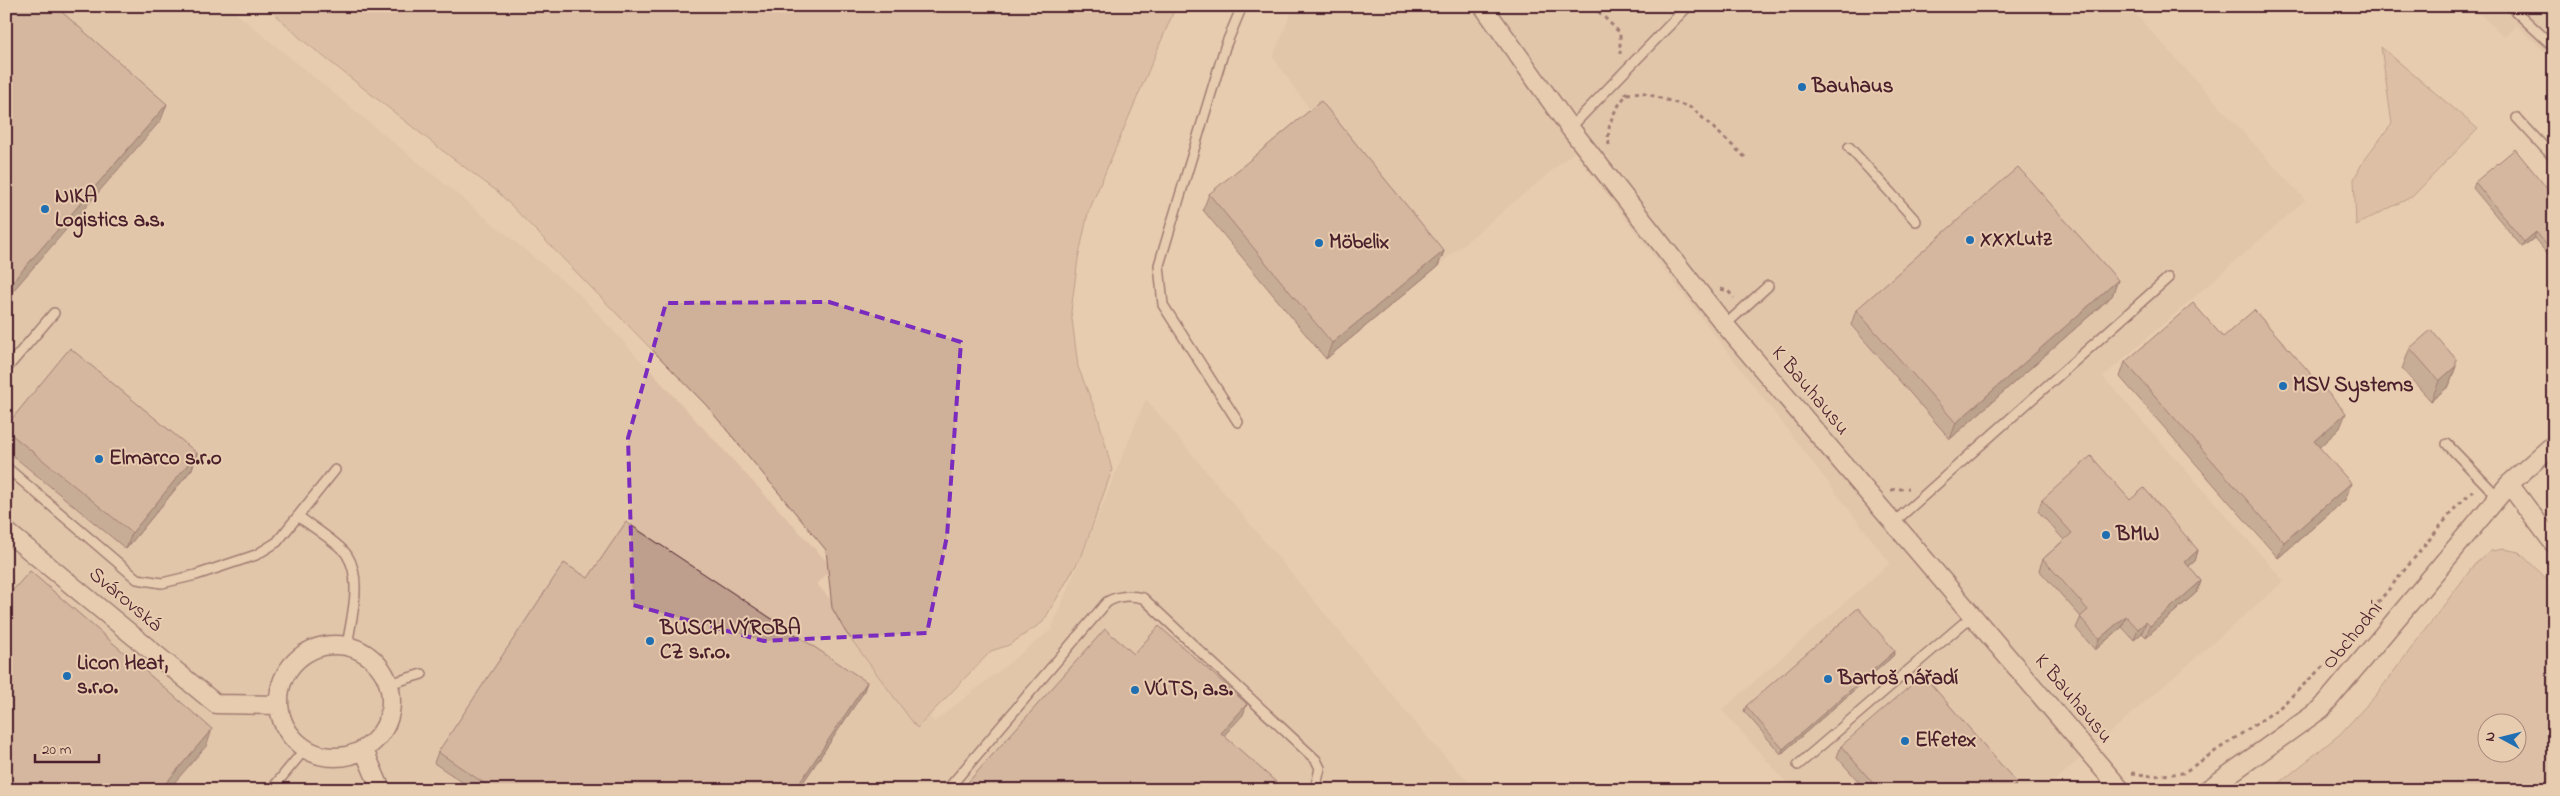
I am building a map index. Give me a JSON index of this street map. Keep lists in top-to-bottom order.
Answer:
{
  "streets": {
    "street": ["K Bauhausu", "Svárovská", "Obchodní"]
  },
  "places": [
    "Bauhaus",
    "NIKA Logistics a.s.",
    "XXXLutz",
    "Möbelix",
    "MSV Systems",
    "Elmarco s.r.o",
    "BMW",
    "BUSCH VÝROBA CZ s.r.o.",
    "Licon Heat, s.r.o.",
    "Bartoš nářadí",
    "VÚTS, a.s.",
    "Elfetex"
  ],
  "scale_bar": "20 m",
  "north": "left"
}
